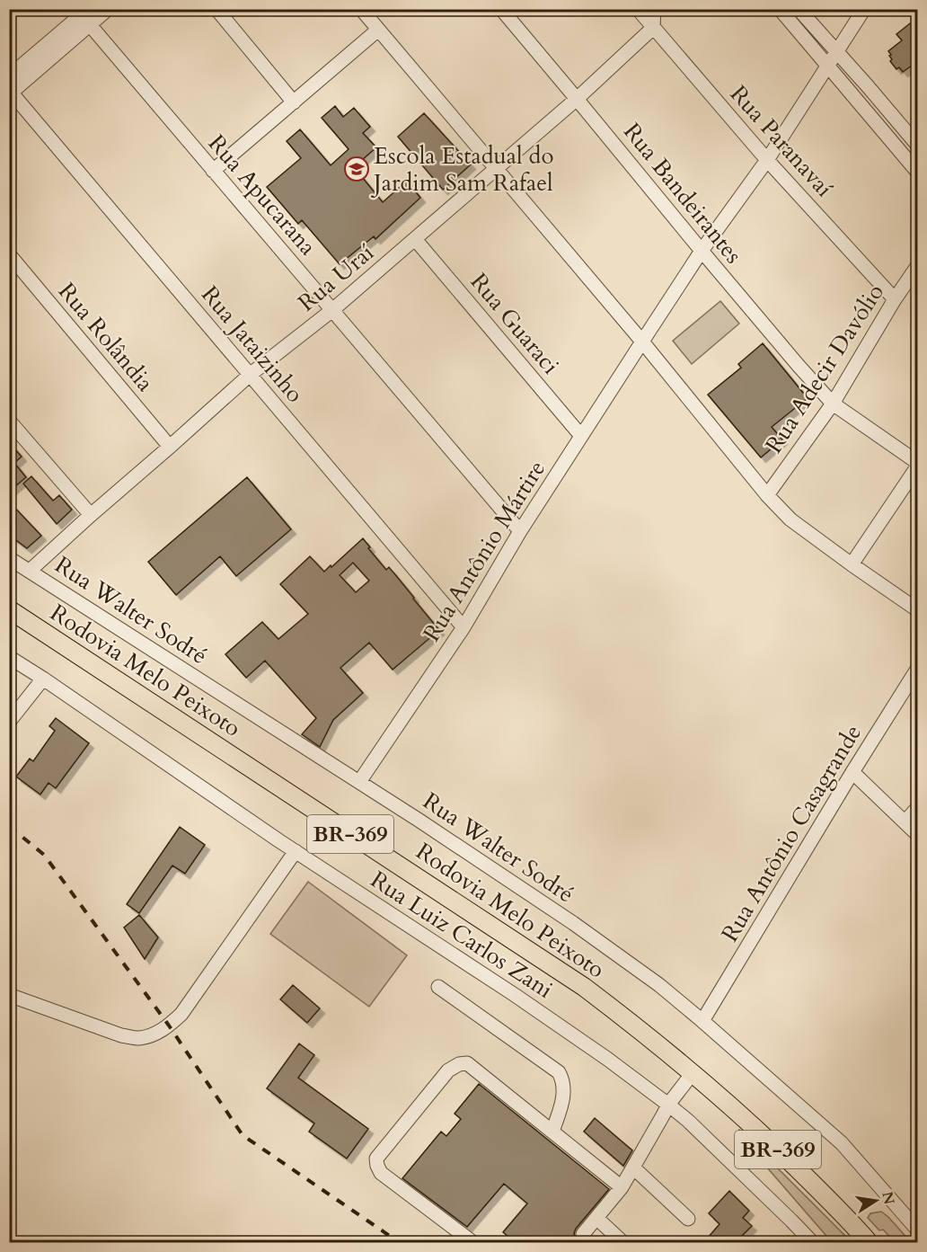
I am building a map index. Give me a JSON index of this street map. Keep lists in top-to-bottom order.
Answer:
{
  "streets": {
    "main road": ["Rodovia Melo Peixoto", "BR-369"],
    "street": [
      "Rua Paranavaí",
      "Rua Bandeirantes",
      "Rua Apucarana",
      "Rua Uraí",
      "Rua Guaraci",
      "Rua Rolândia",
      "Rua Jataizinho",
      "Rua Adecir Davólio",
      "Rua Antônio Mártire",
      "Rua Walter Sodré",
      "Rua Antônio Casagrande",
      "Rua Luiz Carlos Zani"
    ]
  },
  "crossings": [
    ["Rua Paranavaí", "Rua Uraí"],
    ["Rua Paranavaí", "Rua Adecir Davólio"],
    ["Rua Paranavaí", "Rua Antônio Mártire"],
    ["Rua Bandeirantes", "Rua Uraí"],
    ["Rua Bandeirantes", "Rua Adecir Davólio"],
    ["Rua Bandeirantes", "Rua Antônio Mártire"],
    ["Rua Apucarana", "Rua Uraí"],
    ["Rua Apucarana", "Rua Antônio Mártire"],
    ["Rua Uraí", "Rua Guaraci"],
    ["Rua Uraí", "Rua Rolândia"],
    ["Rua Uraí", "Rua Jataizinho"],
    ["Rua Uraí", "Rua Walter Sodré"],
    ["Rua Guaraci", "Rua Antônio Mártire"],
    ["Rua Jataizinho", "Rua Antônio Mártire"],
    ["Rua Antônio Mártire", "Rua Walter Sodré"],
    ["Rua Walter Sodré", "Rua Antônio Casagrande"]
  ],
  "places": {
    "school or university": ["Escola Estadual do Jardim Sam Rafael"]
  },
  "north": "right"
}
